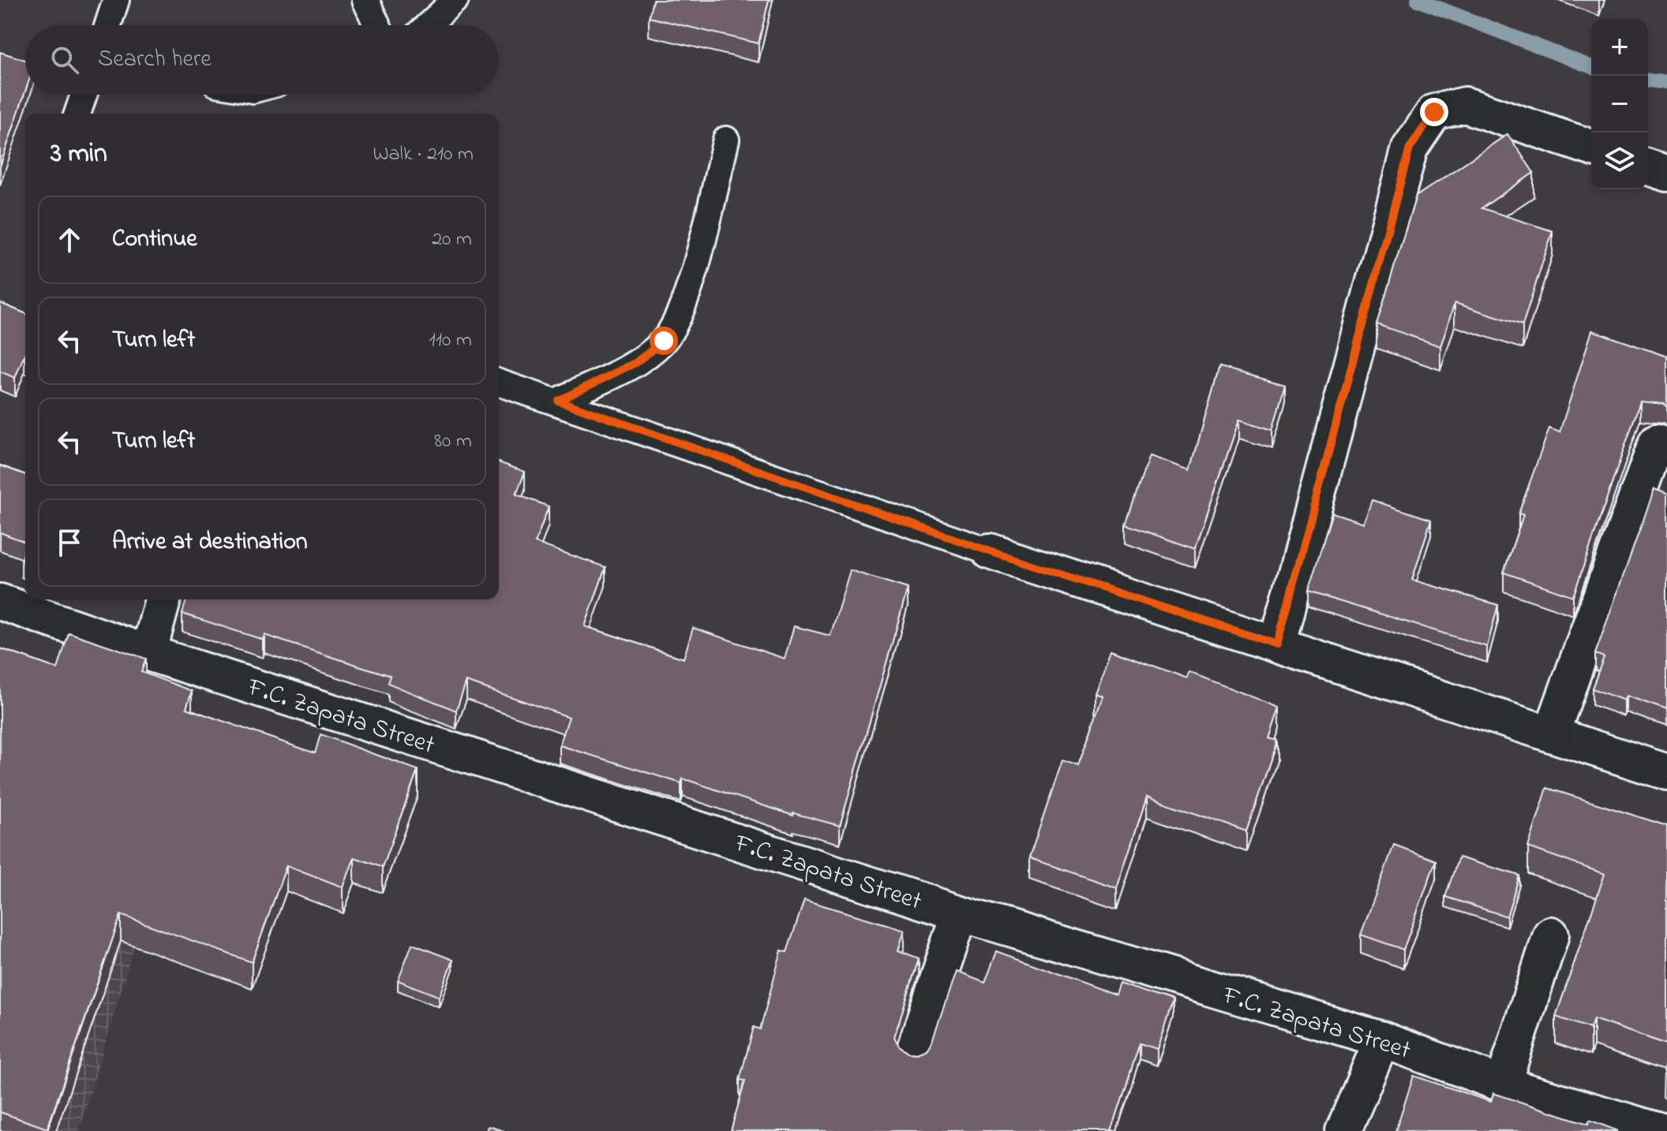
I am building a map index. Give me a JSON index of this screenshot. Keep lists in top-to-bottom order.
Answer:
{
  "streets": {
    "street": ["F.C. Zapata Street"]
  },
  "page": {
    "map_buttons": ["+", "−"],
    "search": "Search here",
    "heading": ["3 min", "Walk · 210 m"],
    "list": [
      ["Continue", "20 m"],
      ["Turn left", "110 m"],
      ["Turn left", "80 m"],
      "Arrive at destination"
    ]
  }
}
